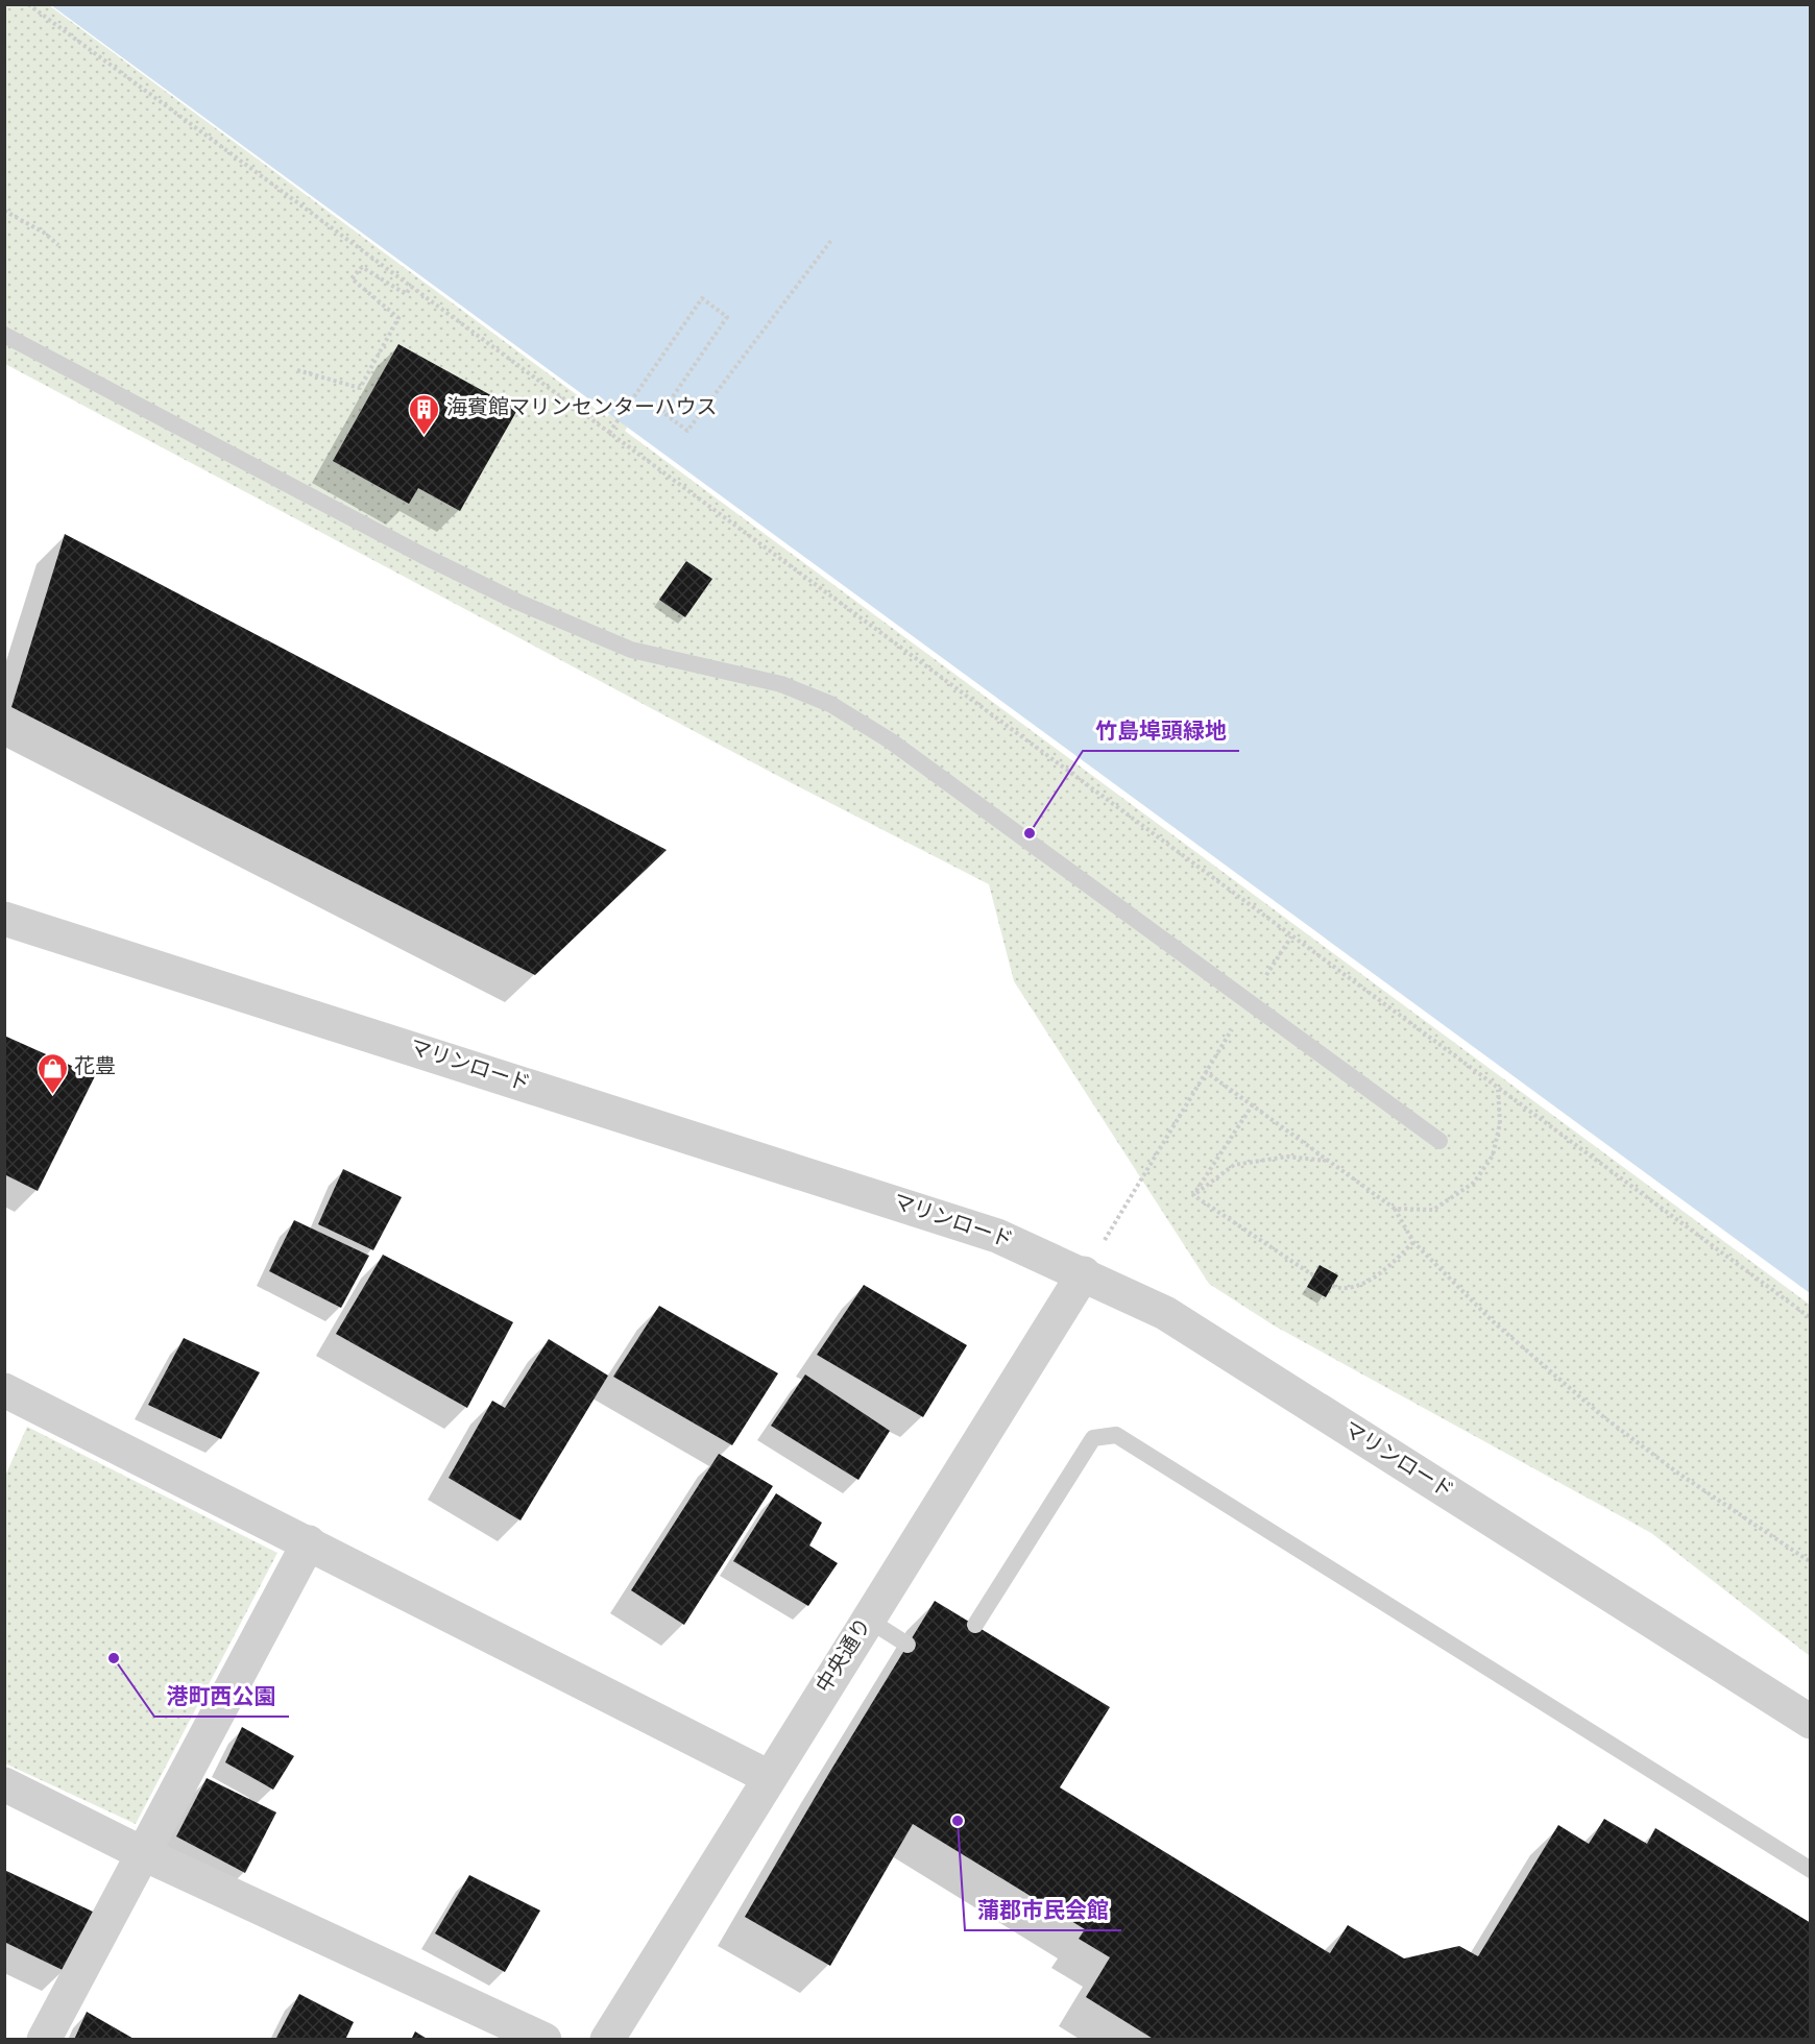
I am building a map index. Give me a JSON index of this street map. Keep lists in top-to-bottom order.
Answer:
{
  "streets": {
    "street": ["マリンロード", "中央通り"]
  },
  "crossings": [
    ["マリンロード", "中央通り"]
  ],
  "places": {
    "building": ["海賓館マリンセンターハウス"],
    "other": ["竹島埠頭緑地", "港町西公園", "蒲郡市民会館"],
    "shop": ["花豊"]
  }
}
